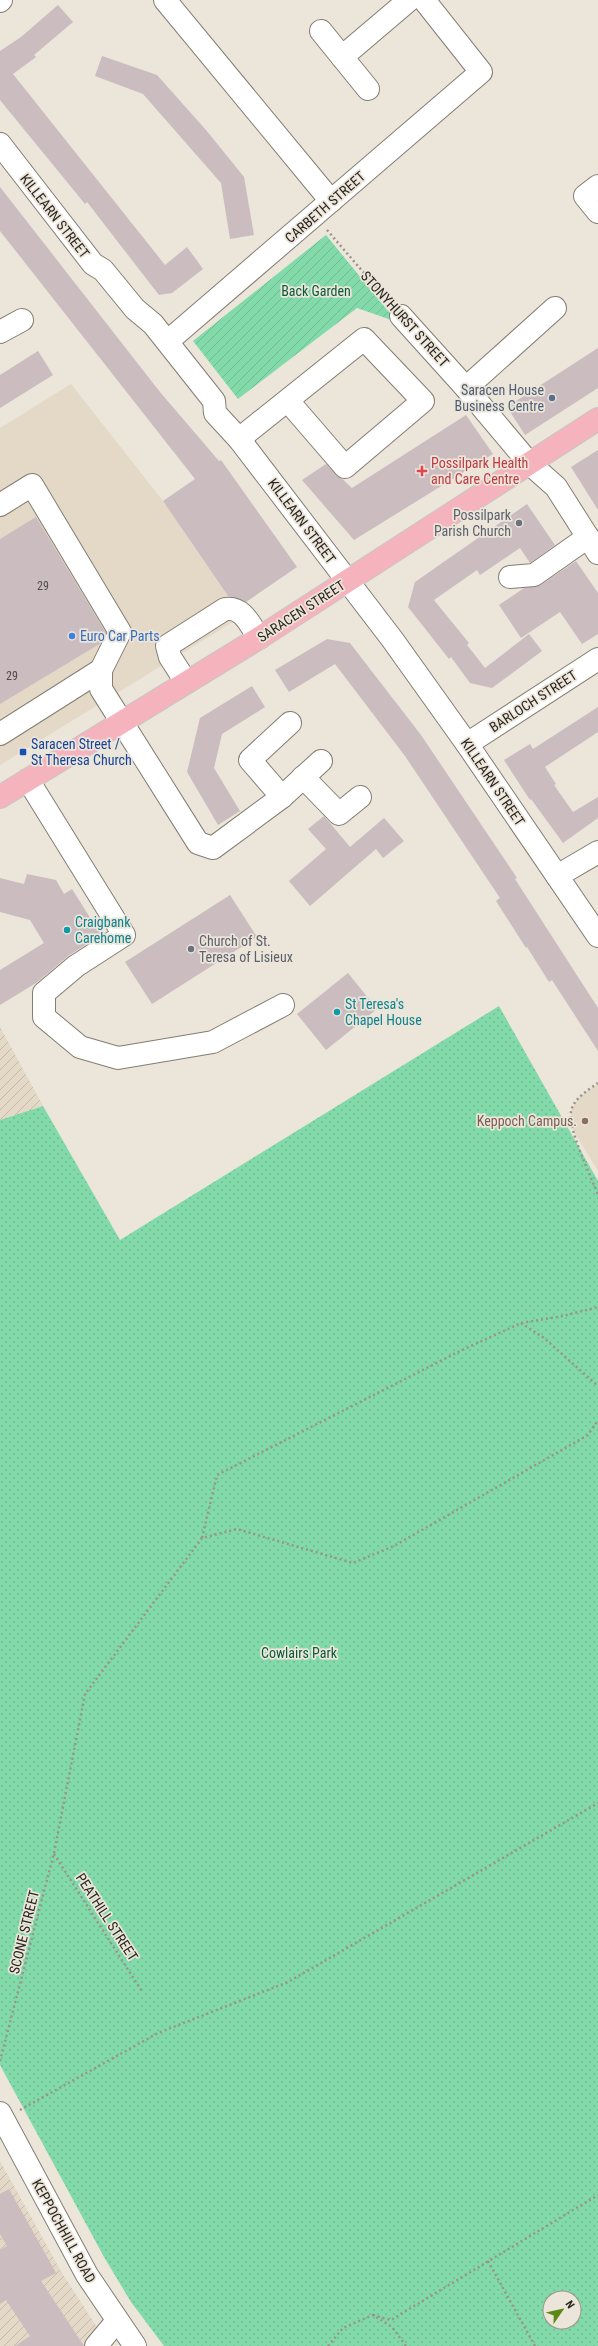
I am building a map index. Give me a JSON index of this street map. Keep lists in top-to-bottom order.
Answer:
{
  "streets": {
    "main road": ["SARACEN STREET"],
    "street": [
      "CARBETH STREET",
      "KILLEARN STREET",
      "STONYHURST STREET",
      "BARLOCH STREET",
      "KEPPOCHHILL ROAD"
    ],
    "path": ["PEATHILL STREET", "SCONE STREET"]
  },
  "crossings": [
    ["CARBETH STREET", "KILLEARN STREET"],
    ["CARBETH STREET", "STONYHURST STREET"],
    ["KILLEARN STREET", "SARACEN STREET"],
    ["KILLEARN STREET", "BARLOCH STREET"],
    ["STONYHURST STREET", "SARACEN STREET"],
    ["PEATHILL STREET", "SCONE STREET"]
  ],
  "parks": ["Back Garden", "Cowlairs Park"],
  "places": {
    "other": [
      "Saracen House Business Centre",
      "Possilpark Parish Church",
      "Euro Car Parts",
      "Craigbank Carehome",
      "Church of St. Teresa of Lisieux",
      "St Teresa's Chapel House",
      "Keppoch Campus."
    ],
    "health": ["Possilpark Health and Care Centre"],
    "transit": ["Saracen Street / St Theresa Church"]
  },
  "house_numbers": ["29", "29"],
  "north": "top right"
}
